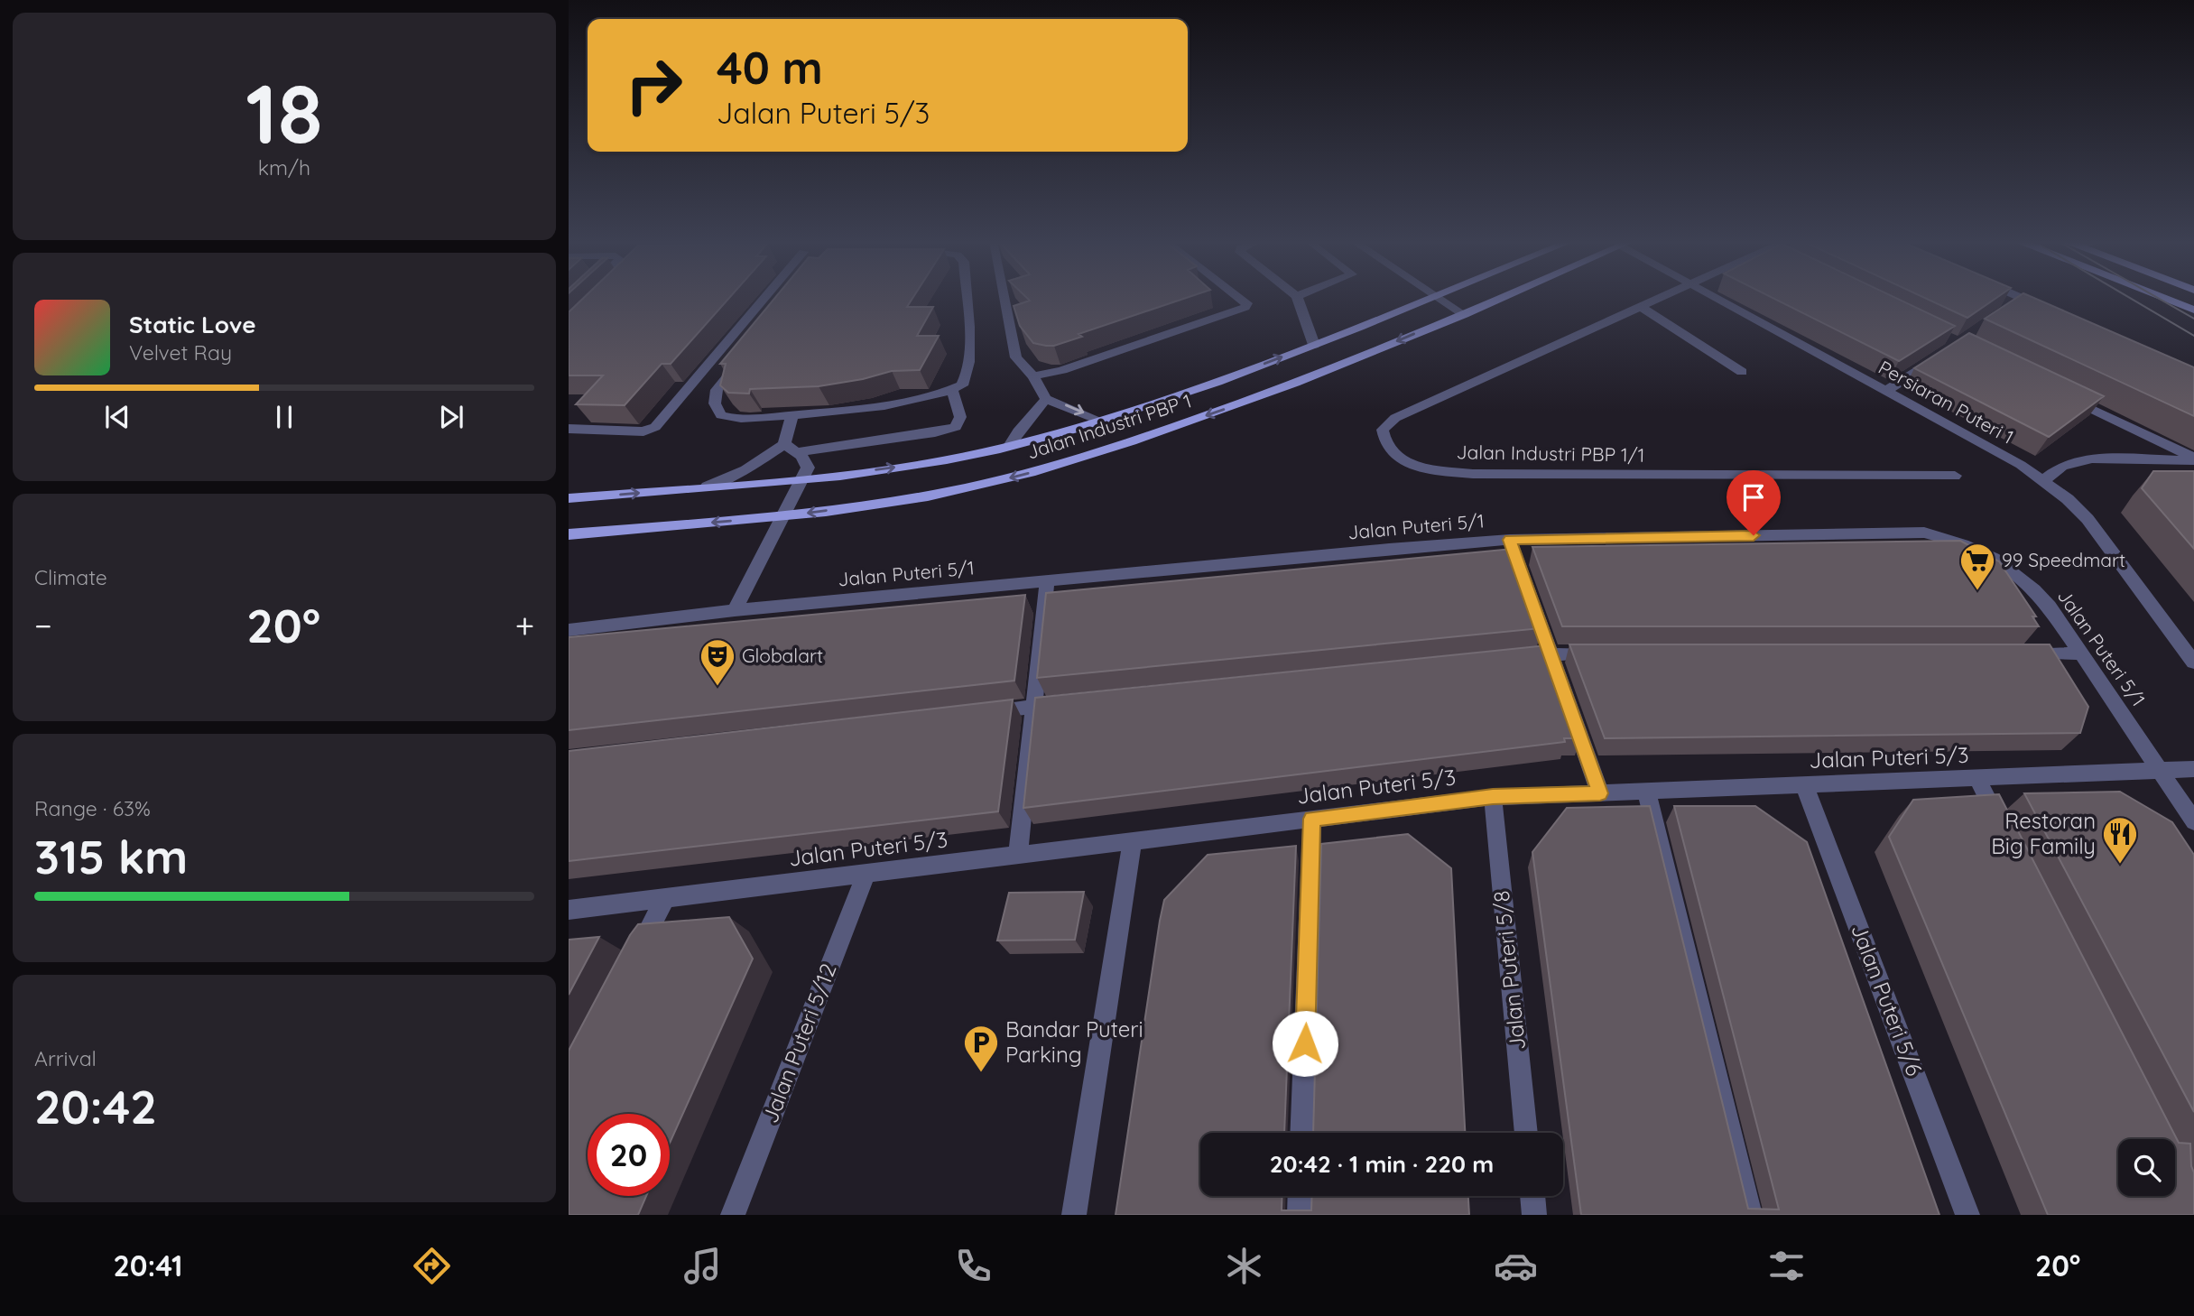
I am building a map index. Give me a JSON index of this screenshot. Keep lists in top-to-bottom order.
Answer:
{
  "streets": {
    "main road": ["Jalan Industri PBP 1"],
    "street": [
      "Persiaran Puteri 1",
      "Jalan Industri PBP 1/1",
      "Jalan Puteri 5/1",
      "Jalan Puteri 5/3",
      "Jalan Puteri 5/8",
      "Jalan Puteri 5/6",
      "Jalan Puteri 5/12"
    ]
  },
  "crossings": [
    ["Jalan Puteri 5/1", "Jalan Puteri 5/3"],
    ["Jalan Puteri 5/3", "Jalan Puteri 5/8"],
    ["Jalan Puteri 5/3", "Jalan Puteri 5/6"],
    ["Jalan Puteri 5/3", "Jalan Puteri 5/12"]
  ],
  "places": {
    "supermarket": ["99 Speedmart"],
    "theatre": ["Globalart"],
    "restaurant": ["Restoran Big Family"],
    "parking": ["Bandar Puteri Parking"]
  },
  "page": {
    "tile": [
      ["18", "km/h"],
      "Climate",
      ["Range · 63%", "315 km"],
      ["Arrival", "20:42"]
    ],
    "turn": ["40 m", "Jalan Puteri 5/3"],
    "song": ["Static Love", "Velvet Ray"],
    "heat": ["−", "20°", "+"],
    "limit": "20",
    "trip": "20:42 · 1 min · 220 m",
    "tabs": ["20:41", "20°"]
  }
}
